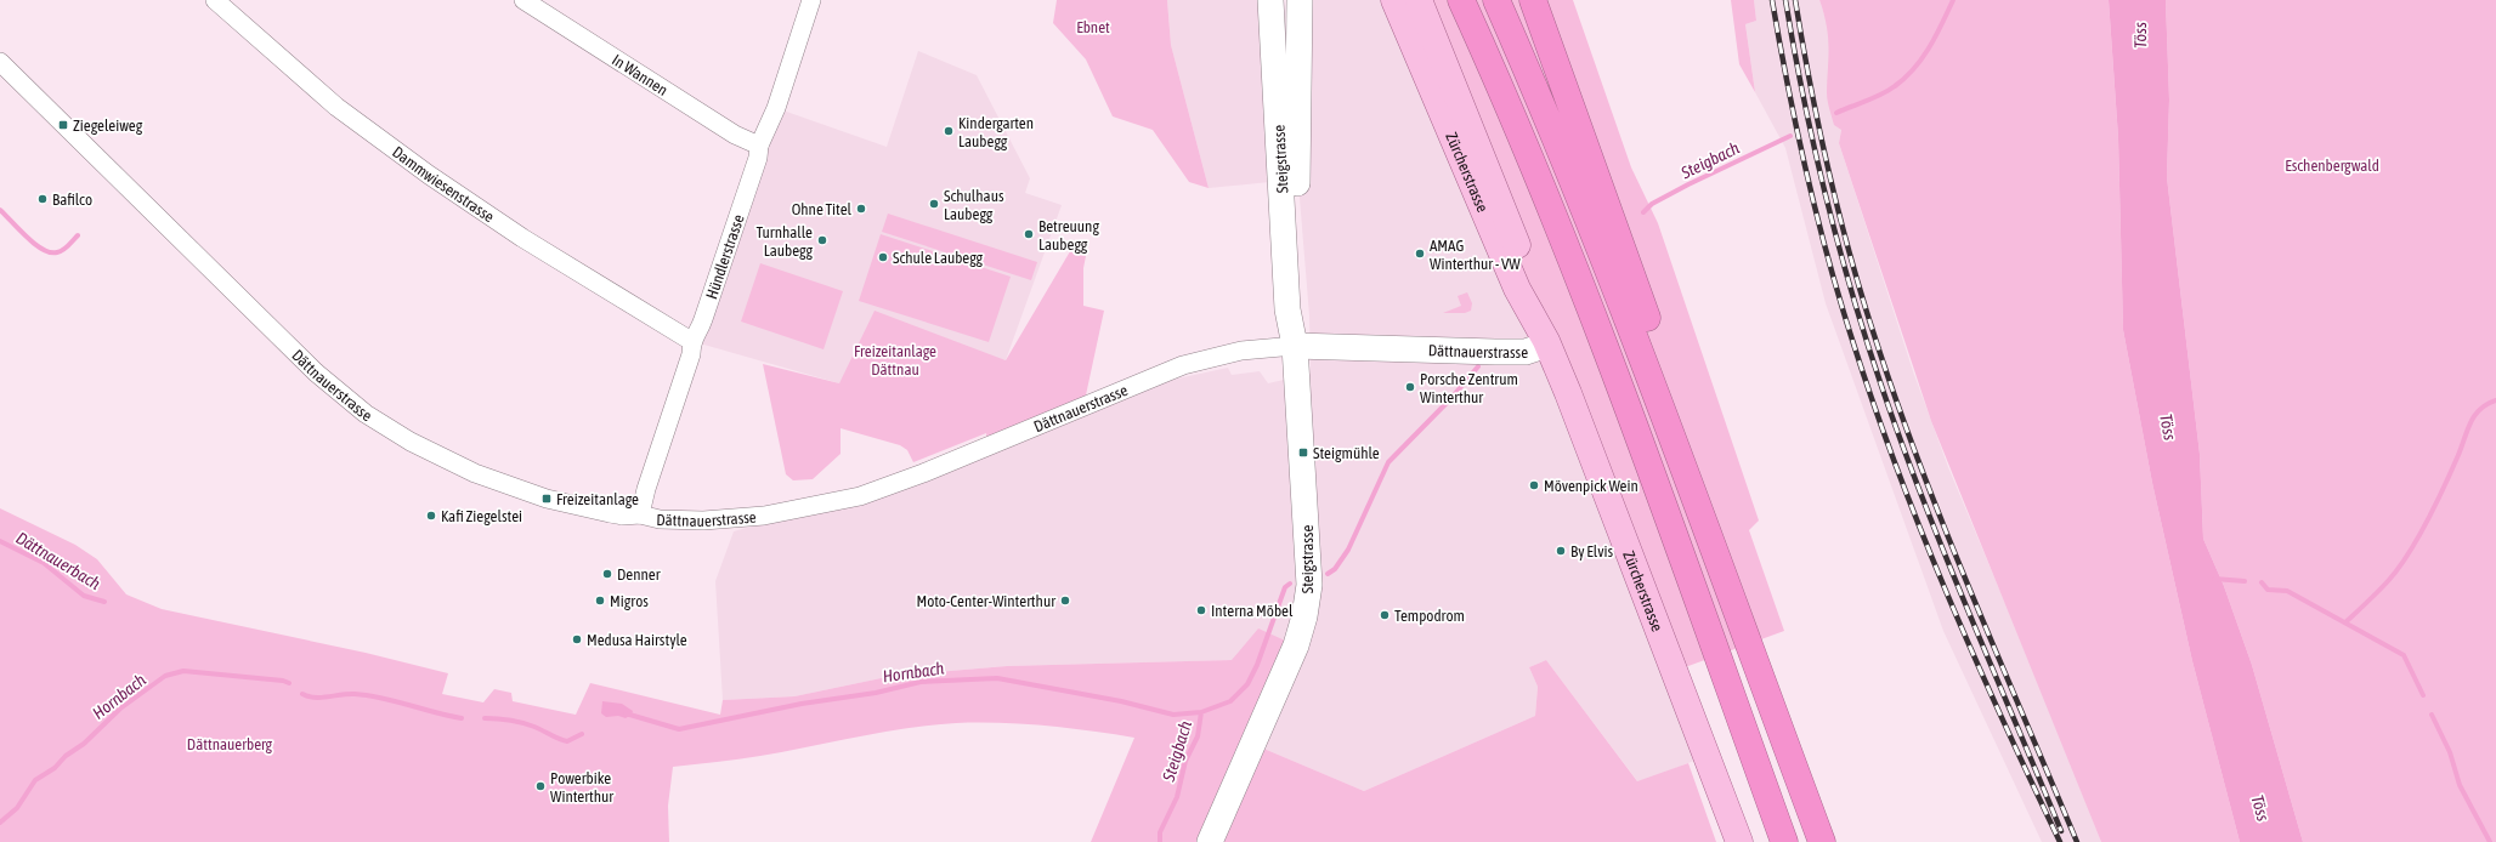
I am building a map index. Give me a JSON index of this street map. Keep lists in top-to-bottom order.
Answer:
{
  "streets": {
    "main road": ["Steigstrasse", "Zürcherstrasse", "Dättnauerstrasse"],
    "street": ["In Wannen", "Dammwiesenstrasse", "Hündlerstrasse"]
  },
  "crossings": [
    ["In Wannen", "Hündlerstrasse"],
    ["Steigstrasse", "Dättnauerstrasse"],
    ["Zürcherstrasse", "Dättnauerstrasse"],
    ["Dammwiesenstrasse", "Hündlerstrasse"],
    ["Hündlerstrasse", "Dättnauerstrasse"]
  ],
  "water": [
    "Töss",
    "Steigbach",
    "Dättnauerbach",
    "Hornbach"
  ],
  "parks": [
    "Ebnet",
    "Eschenbergwald",
    "Freizeitanlage Dättnau",
    "Dättnauerberg"
  ],
  "places": {
    "transit": ["Ziegeleiweg", "Steigmühle", "Freizeitanlage"],
    "other": [
      "Kindergarten Laubegg",
      "Bafilco",
      "Schulhaus Laubegg",
      "Ohne Titel",
      "Betreuung Laubegg",
      "Turnhalle Laubegg",
      "AMAG Winterthur - VW",
      "Schule Laubegg",
      "Porsche Zentrum Winterthur",
      "Mövenpick Wein",
      "Kafi Ziegelstei",
      "By Elvis",
      "Denner",
      "Migros",
      "Moto-Center-Winterthur",
      "Interna Möbel",
      "Tempodrom",
      "Medusa Hairstyle",
      "Powerbike Winterthur"
    ]
  }
}
